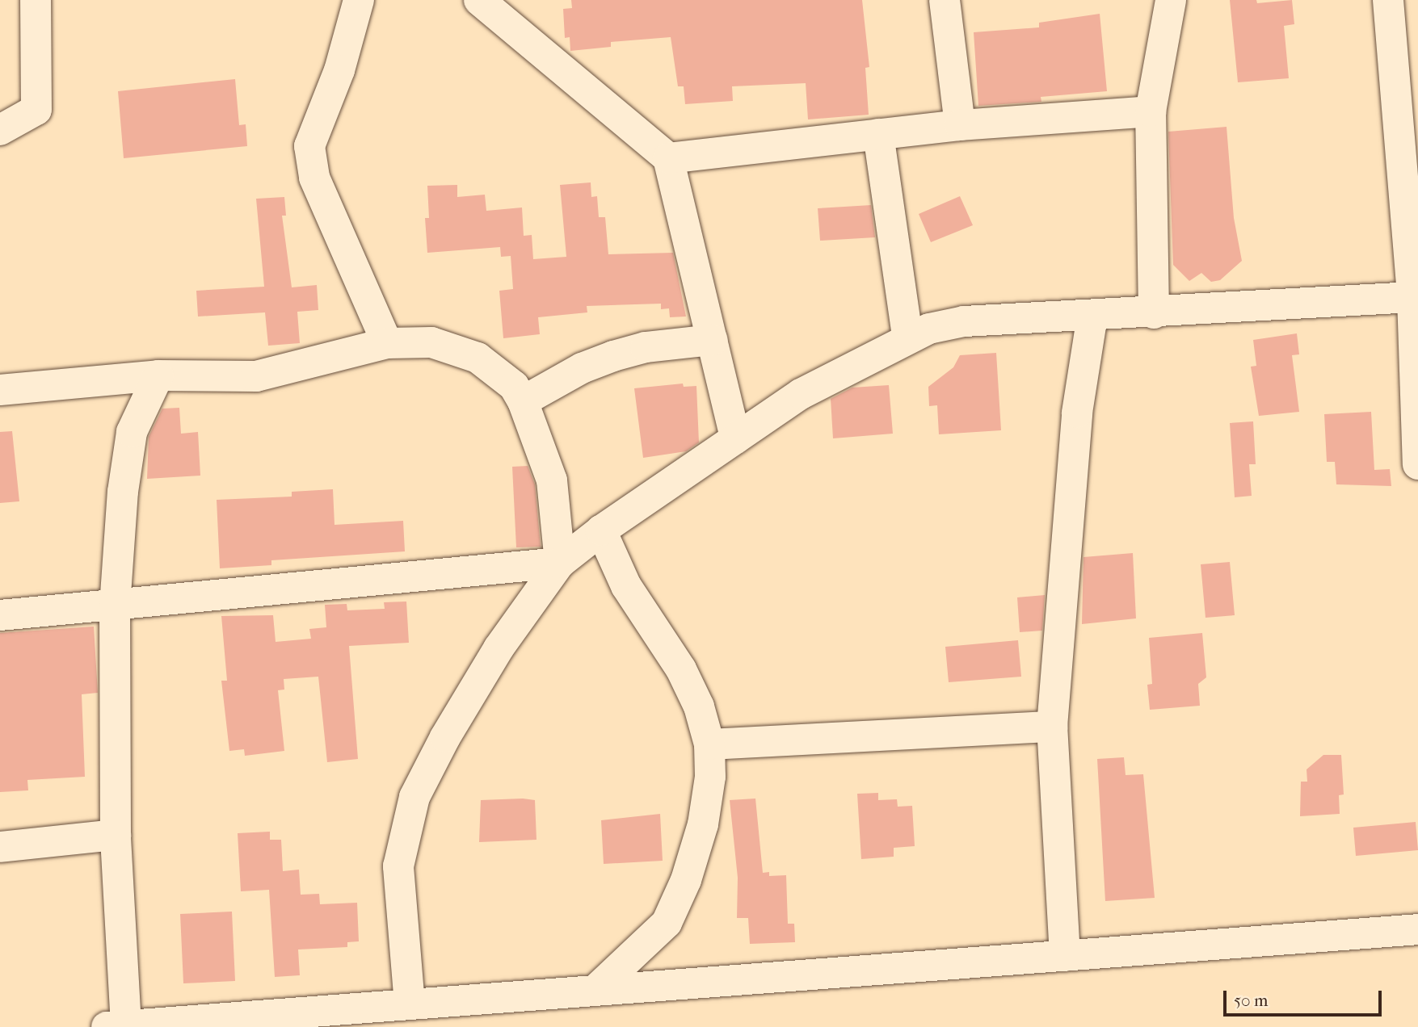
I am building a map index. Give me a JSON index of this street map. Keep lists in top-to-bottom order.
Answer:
{
  "scale_bar": "50 m"
}
